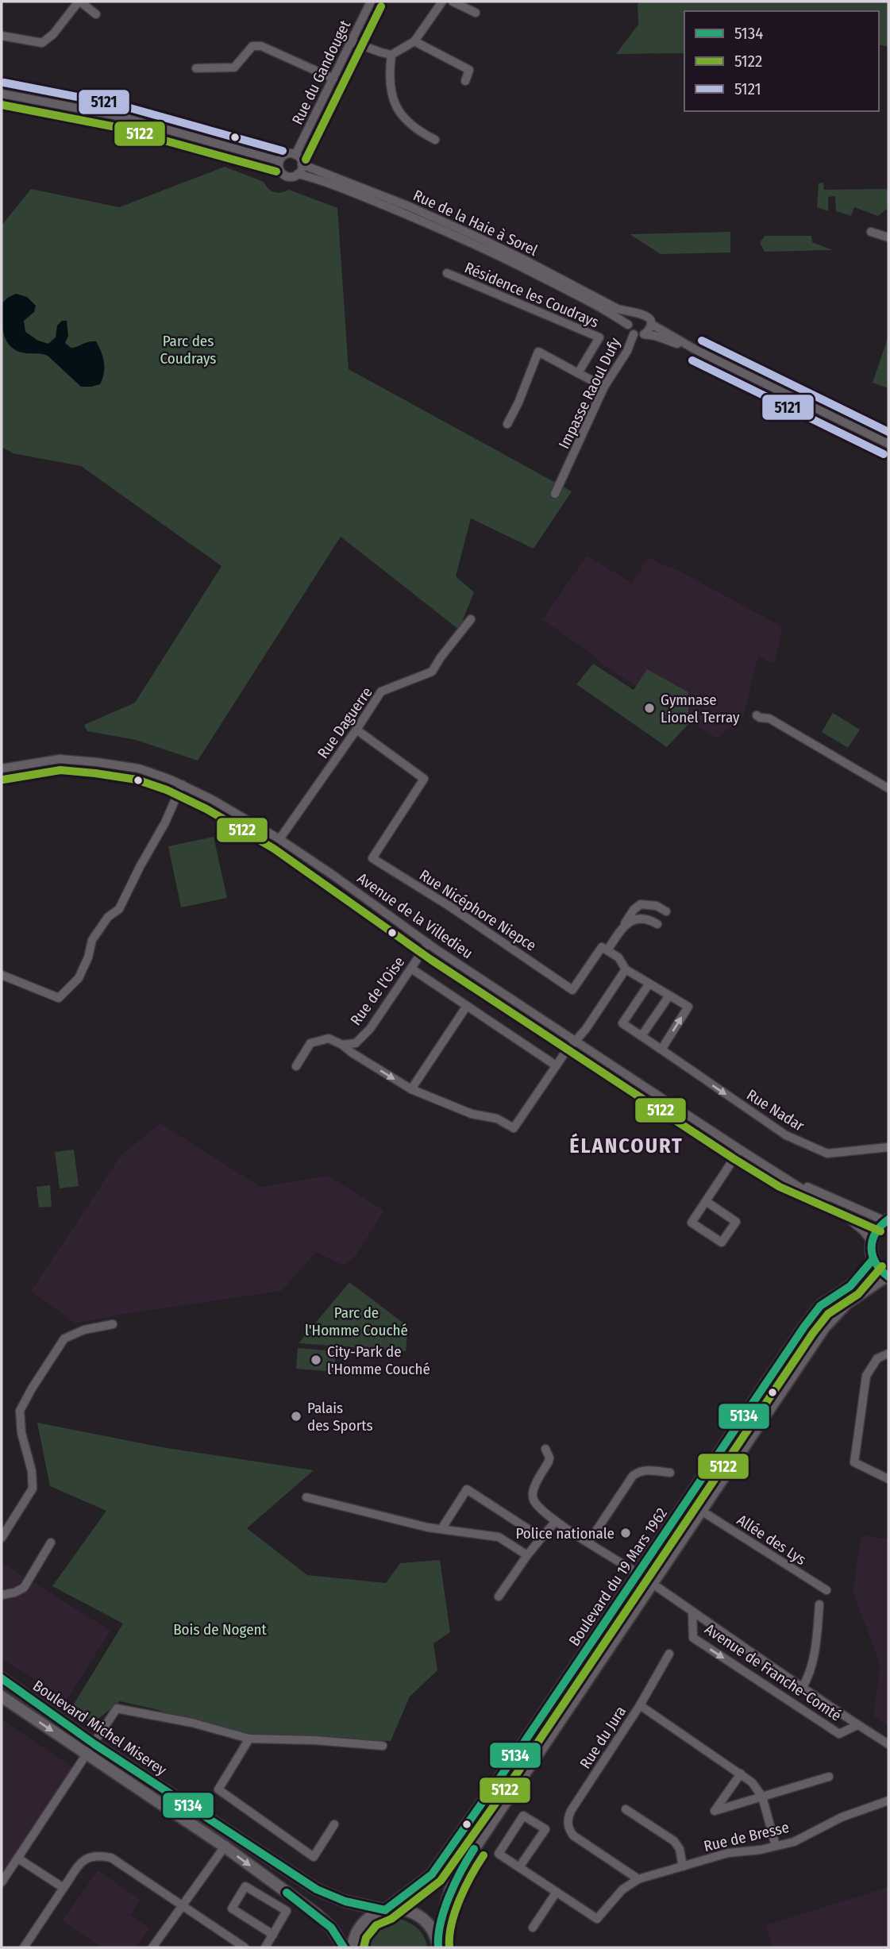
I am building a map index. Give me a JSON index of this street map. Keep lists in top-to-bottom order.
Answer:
{
  "streets": {
    "street": [
      "Rue du Gandouget",
      "Rue de la Haie à Sorel",
      "Résidence les Coudrays",
      "Impasse Raoul Dufy",
      "Rue Daguerre",
      "Rue Nicéphore Niepce",
      "Avenue de la Villedieu",
      "Rue de l'Oise",
      "Rue Nadar",
      "Allée des Lys",
      "Boulevard du 19 Mars 1962",
      "Avenue de Franche-Comté",
      "Boulevard Michel Miserey",
      "Rue du Jura",
      "Rue de Bresse"
    ]
  },
  "crossings": [
    ["Rue du Gandouget", "Rue de la Haie à Sorel"],
    ["Rue de la Haie à Sorel", "Impasse Raoul Dufy"],
    ["Rue Daguerre", "Rue Nicéphore Niepce"],
    ["Rue Daguerre", "Avenue de la Villedieu"],
    ["Avenue de la Villedieu", "Rue de l'Oise"],
    ["Boulevard du 19 Mars 1962", "Avenue de Franche-Comté"],
    ["Boulevard du 19 Mars 1962", "Boulevard Michel Miserey"],
    ["Rue du Jura", "Rue de Bresse"]
  ],
  "one_way": ["Rue Nadar"],
  "districts": ["ÉLANCOURT"],
  "parks": ["Parc des Coudrays", "Parc de l'Homme Couché", "Bois de Nogent"],
  "places": [
    "Gymnase Lionel Terray",
    "City-Park de l'Homme Couché",
    "Palais des Sports",
    "Police nationale"
  ],
  "lines": ["transit line 5122", "transit line 5121", "transit line 5134"],
  "legend": ["5134", "5122", "5121"]
}
